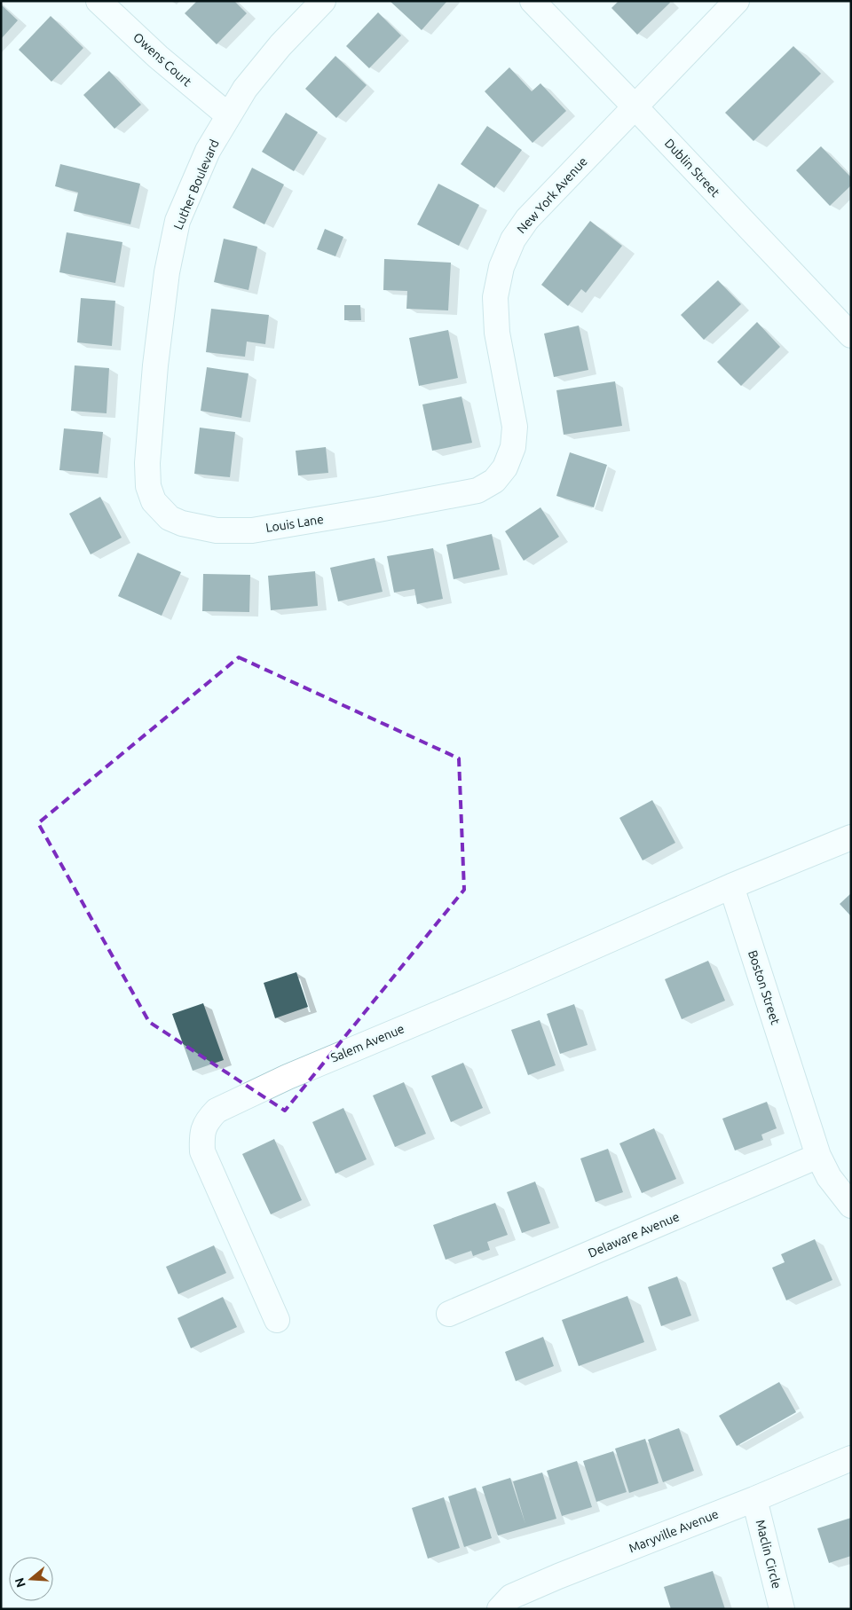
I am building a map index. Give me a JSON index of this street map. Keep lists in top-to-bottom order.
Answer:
{
  "streets": {
    "street": [
      "Owens Court",
      "Dublin Street",
      "Luther Boulevard",
      "New York Avenue",
      "Louis Lane",
      "Boston Street",
      "Salem Avenue",
      "Delaware Avenue",
      "Maryville Avenue",
      "Maclin Circle"
    ]
  },
  "crossings": [
    ["Owens Court", "Luther Boulevard"],
    ["Dublin Street", "New York Avenue"],
    ["Luther Boulevard", "Louis Lane"],
    ["New York Avenue", "Louis Lane"],
    ["Boston Street", "Salem Avenue"],
    ["Boston Street", "Delaware Avenue"],
    ["Maryville Avenue", "Maclin Circle"]
  ],
  "north": "left"
}
